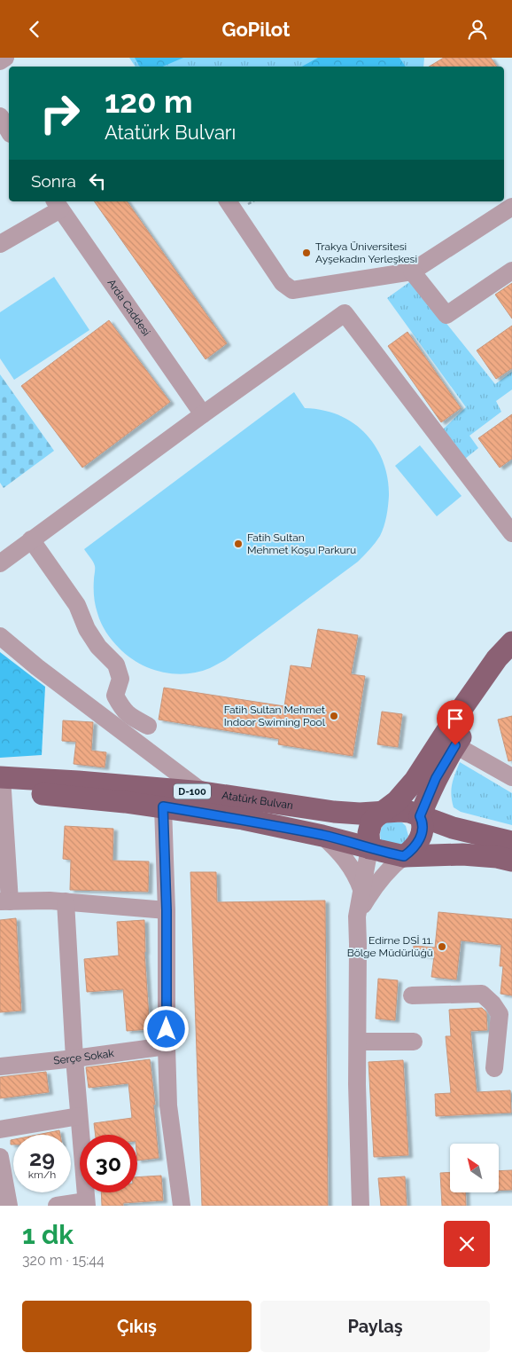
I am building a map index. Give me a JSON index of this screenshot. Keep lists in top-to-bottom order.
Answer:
{
  "streets": {
    "main road": ["D-100", "Atatürk Bulvarı"],
    "street": ["Arda Caddesi", "Serçe Sokak"]
  },
  "places": [
    "Trakya Üniversitesi Ayşekadın Yerleşkesi",
    "Fatih Sultan Mehmet Koşu Parkuru",
    "Fatih Sultan Mehmet Indoor Swiming Pool",
    "Edirne DSİ 11. Bölge Müdürlüğü"
  ],
  "north": "top left",
  "page": {
    "header": "GoPilot",
    "turn": ["120 m", "Atatürk Bulvarı"],
    "then": "Sonra",
    "speed": "29 km/h",
    "limit": "30",
    "heading": ["1 dk", "320 m · 15:44"],
    "buttons": ["Çıkış", "Paylaş"]
  }
}
